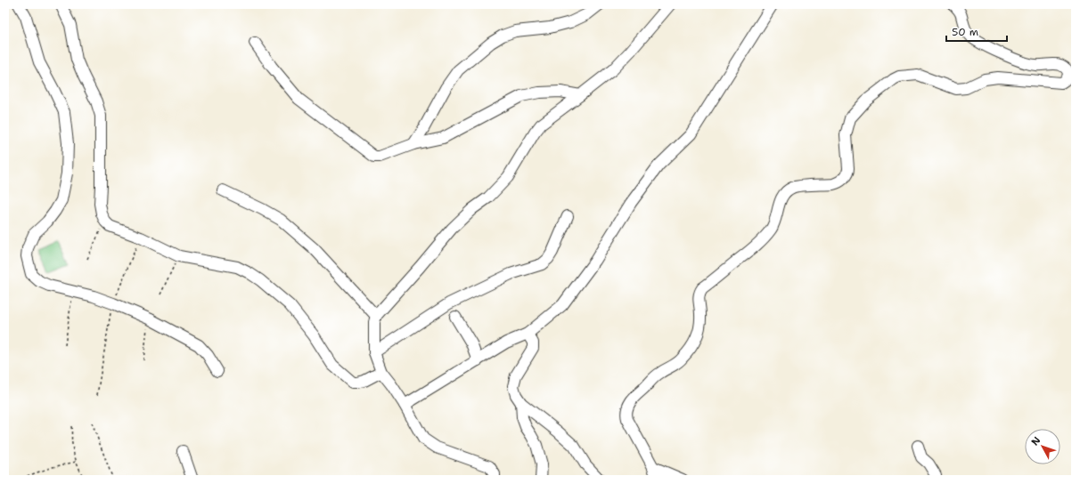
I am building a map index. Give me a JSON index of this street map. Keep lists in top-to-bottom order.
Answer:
{
  "scale_bar": "50 m",
  "north": "top left"
}
